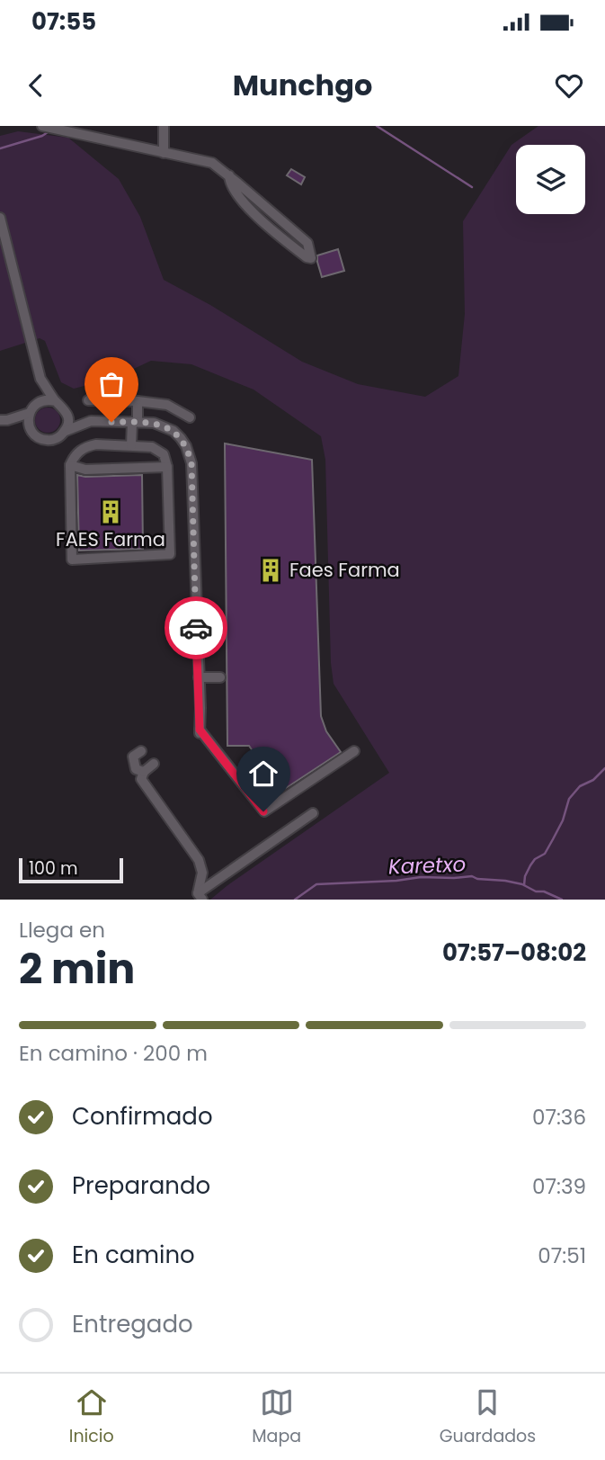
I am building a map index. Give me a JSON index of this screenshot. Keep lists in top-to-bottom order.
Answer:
{
  "water": ["Karetxo"],
  "places": {
    "building": ["FAES Farma", "Faes Farma"]
  },
  "scale_bar": "100 m",
  "page": {
    "status": "07:55",
    "header": "Munchgo",
    "scale": "100 m",
    "heading": ["2 min", "Llega en", "07:57–08:02"],
    "bar": "En camino · 200 m",
    "list": [
      ["Confirmado", "07:36"],
      ["Preparando", "07:39"],
      ["En camino", "07:51"],
      "Entregado"
    ],
    "tabs": ["Inicio", "Mapa", "Guardados"]
  }
}
